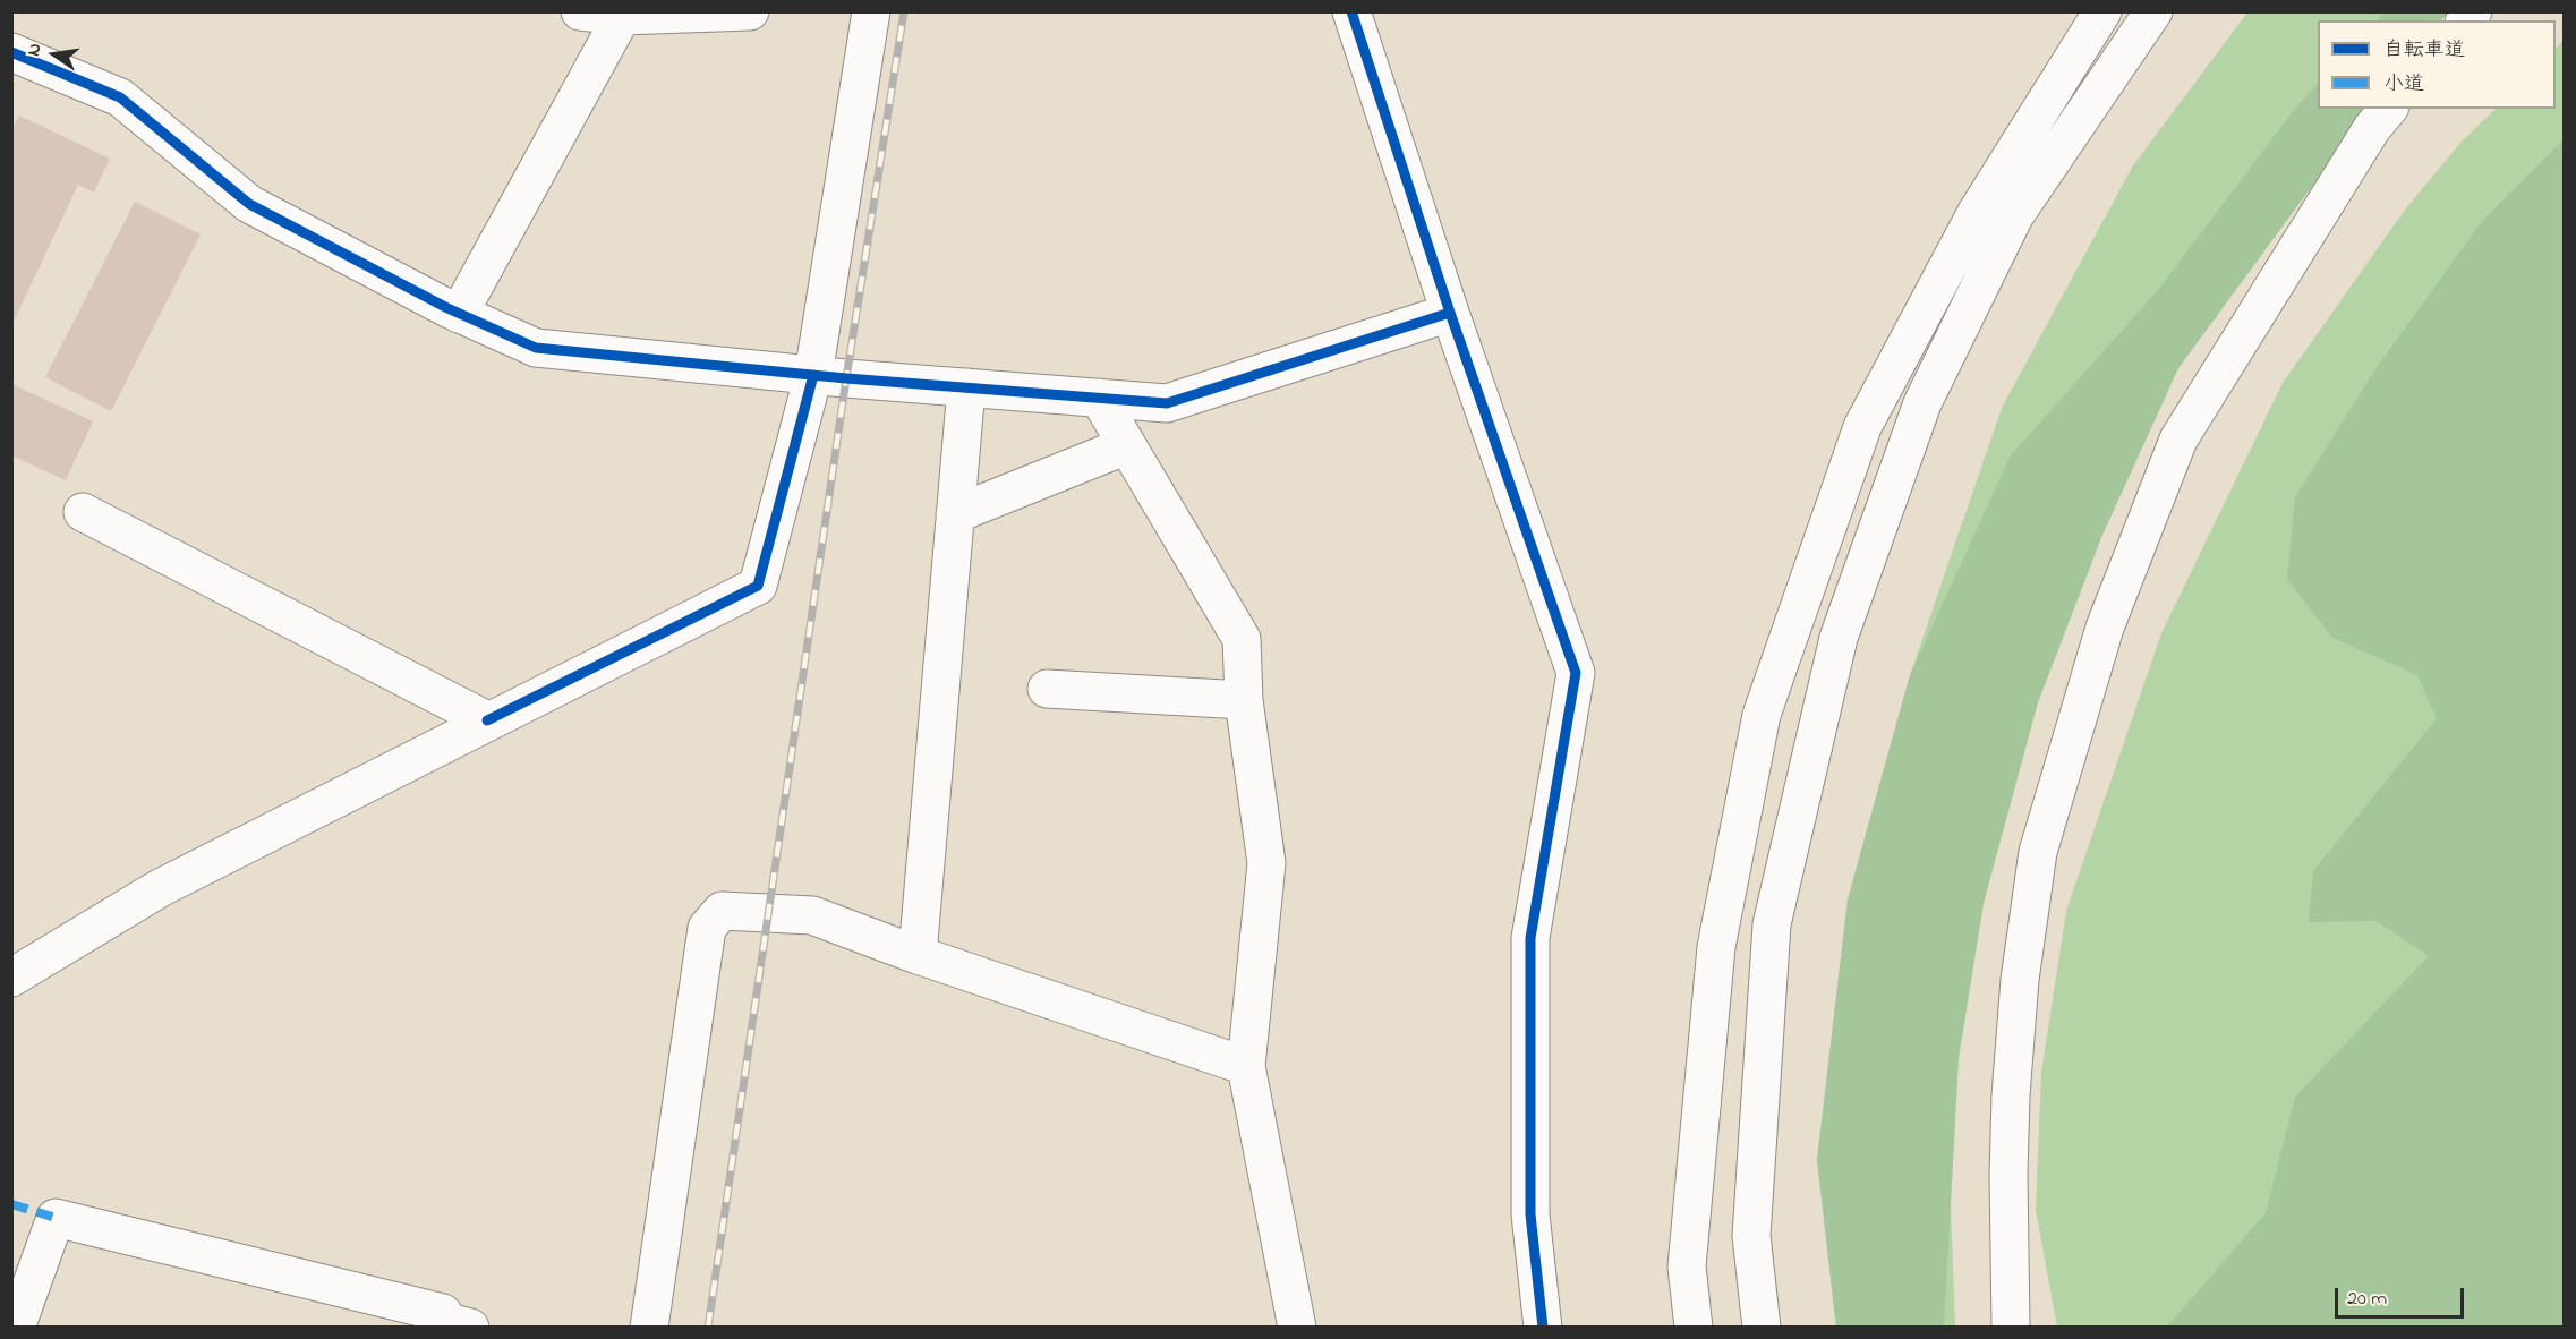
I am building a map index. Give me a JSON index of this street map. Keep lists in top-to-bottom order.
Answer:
{
  "legend": ["自転車道", "小道"],
  "scale_bar": "20 m",
  "north": "left"
}
